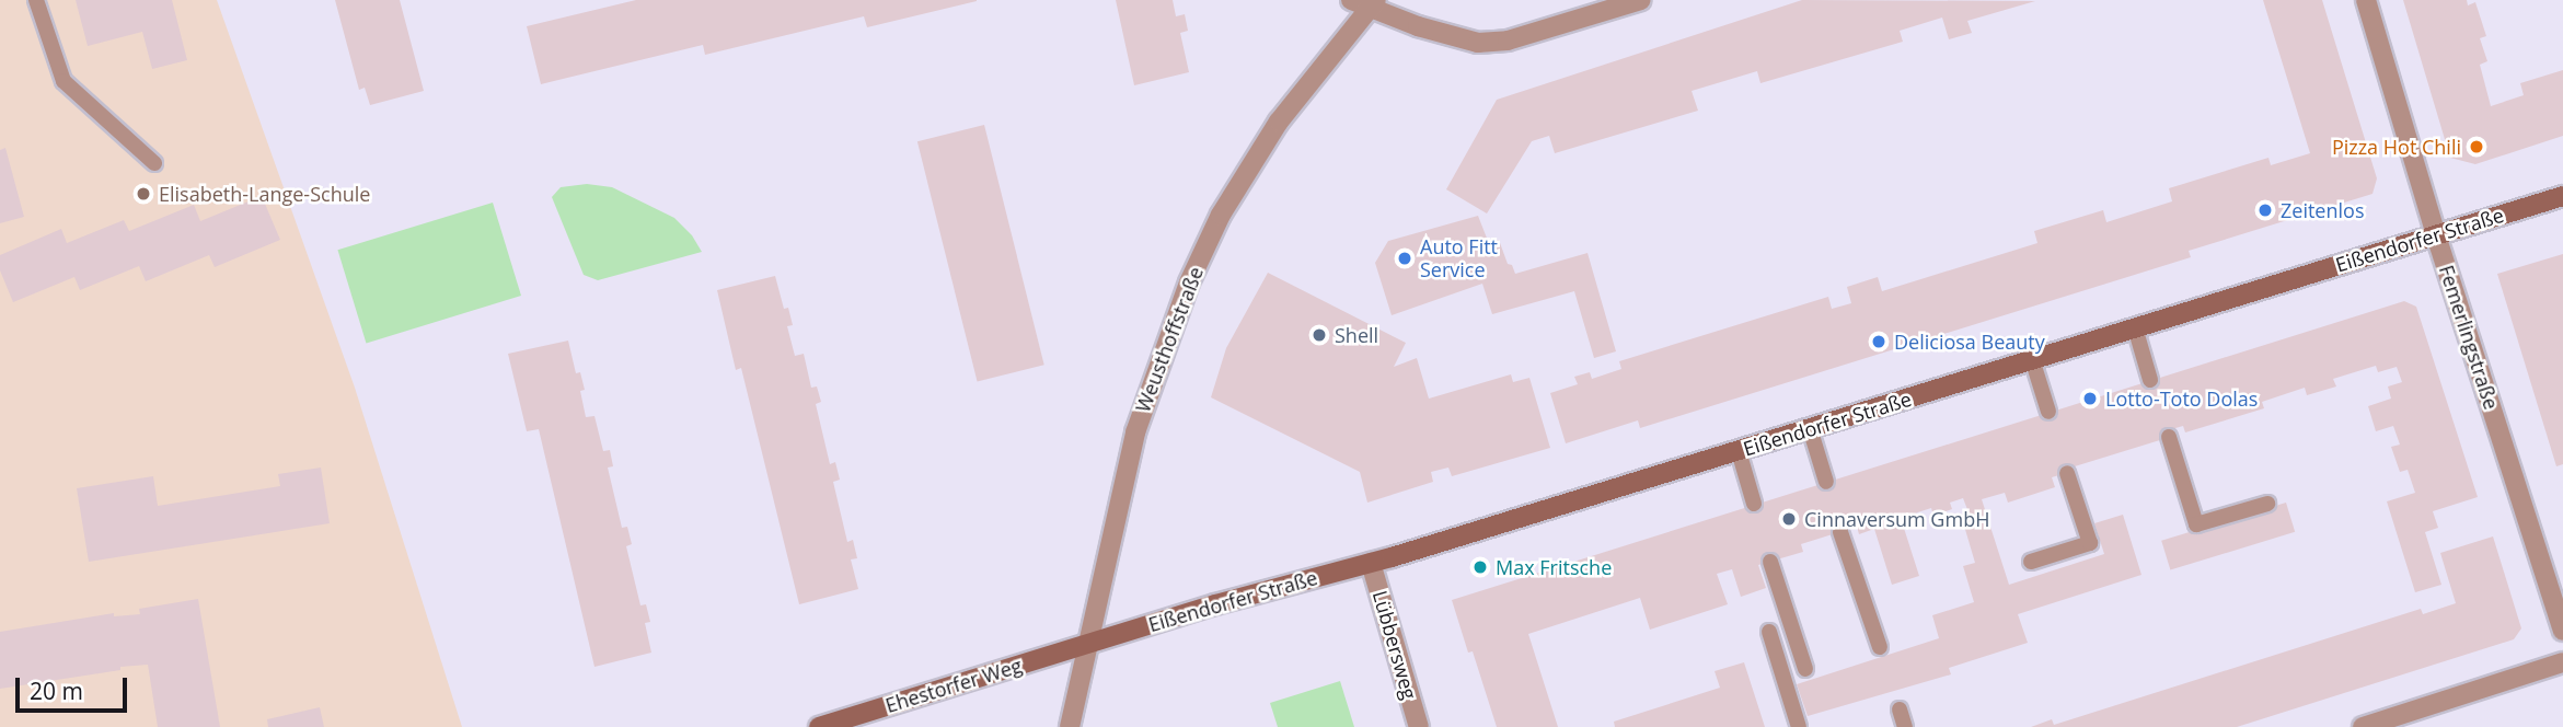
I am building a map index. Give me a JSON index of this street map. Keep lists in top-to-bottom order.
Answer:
{
  "streets": {
    "main road": ["Eißendorfer Straße", "Ehestorfer Weg"],
    "street": ["Femerlingstraße", "Weusthoffstraße", "Lübbersweg"]
  },
  "crossings": [
    ["Eißendorfer Straße", "Femerlingstraße"],
    ["Eißendorfer Straße", "Weusthoffstraße"],
    ["Eißendorfer Straße", "Lübbersweg"],
    ["Eißendorfer Straße", "Ehestorfer Weg"],
    ["Weusthoffstraße", "Ehestorfer Weg"]
  ],
  "places": [
    "Pizza Hot Chili",
    "Elisabeth-Lange-Schule",
    "Zeitenlos",
    "Auto Fitt Service",
    "Shell",
    "Deliciosa Beauty",
    "Lotto-Toto Dolas",
    "Cinnaversum GmbH",
    "Max Fritsche"
  ],
  "scale_bar": "20 m"
}
